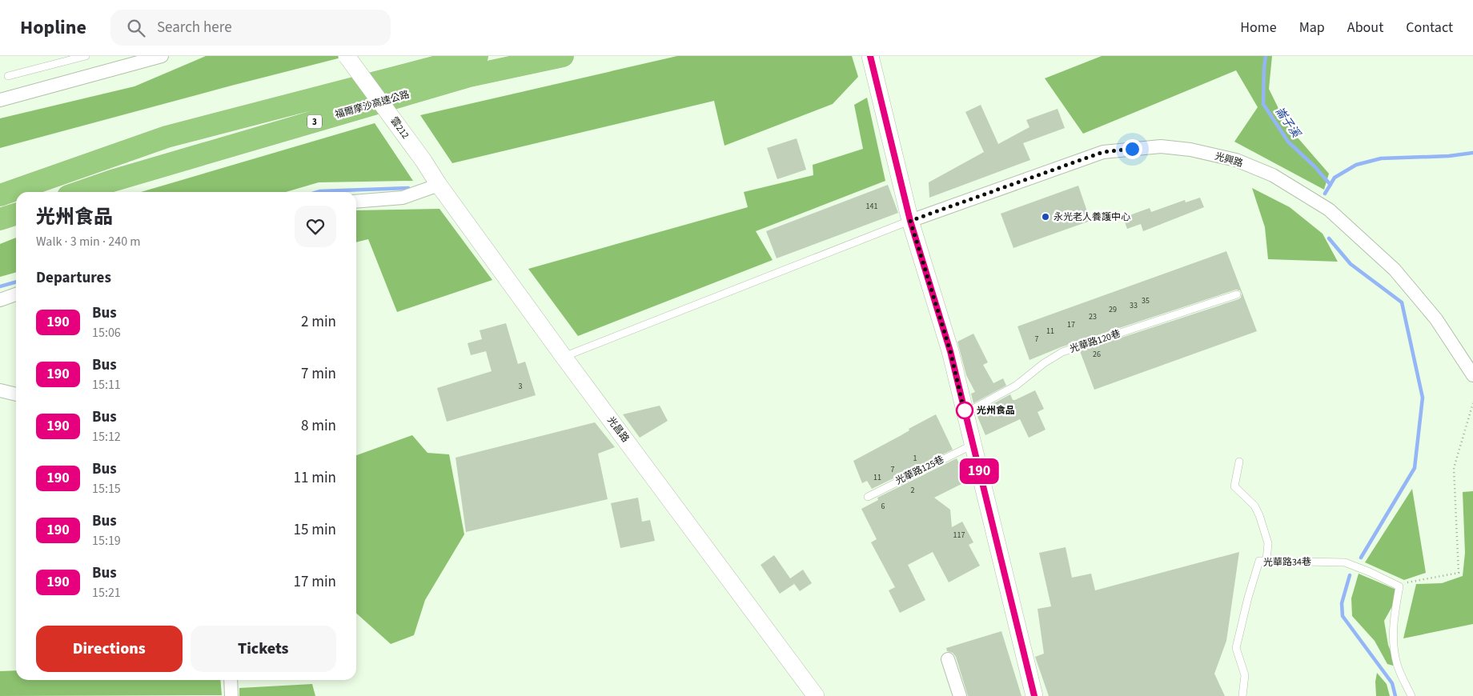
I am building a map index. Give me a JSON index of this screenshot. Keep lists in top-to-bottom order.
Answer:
{
  "streets": {
    "highway": ["福爾摩沙高速公路", "3"],
    "street": ["雲212", "光興路", "光昌路"],
    "lane": ["光華路120巷", "光華路125巷", "光華路34巷"]
  },
  "crossings": [
    ["雲212", "光昌路"]
  ],
  "water": ["崙子溪"],
  "places": ["永光老人養護中心", "光州食品"],
  "lines": ["bus line 190"],
  "house_numbers": [
    "141",
    "35",
    "33",
    "29",
    "23",
    "17",
    "11",
    "7",
    "26",
    "3",
    "1",
    "7",
    "11",
    "2",
    "6",
    "117"
  ],
  "page": {
    "header": "Hopline",
    "search": "Search here",
    "nav": [
      "Home",
      "Map",
      "About",
      "Contact"
    ],
    "on_map": "190",
    "heading": [
      ["光州食品", "Walk · 3 min · 240 m"],
      "Departures"
    ],
    "list": [
      {
        "mark": "190",
        "name": "Bus",
        "note": "15:06",
        "value": "2 min"
      },
      {
        "mark": "190",
        "name": "Bus",
        "note": "15:11",
        "value": "7 min"
      },
      {
        "mark": "190",
        "name": "Bus",
        "note": "15:12",
        "value": "8 min"
      },
      {
        "mark": "190",
        "name": "Bus",
        "note": "15:15",
        "value": "11 min"
      },
      {
        "mark": "190",
        "name": "Bus",
        "note": "15:19",
        "value": "15 min"
      },
      {
        "mark": "190",
        "name": "Bus",
        "note": "15:21",
        "value": "17 min"
      }
    ],
    "buttons": ["Directions", "Tickets"]
  }
}
